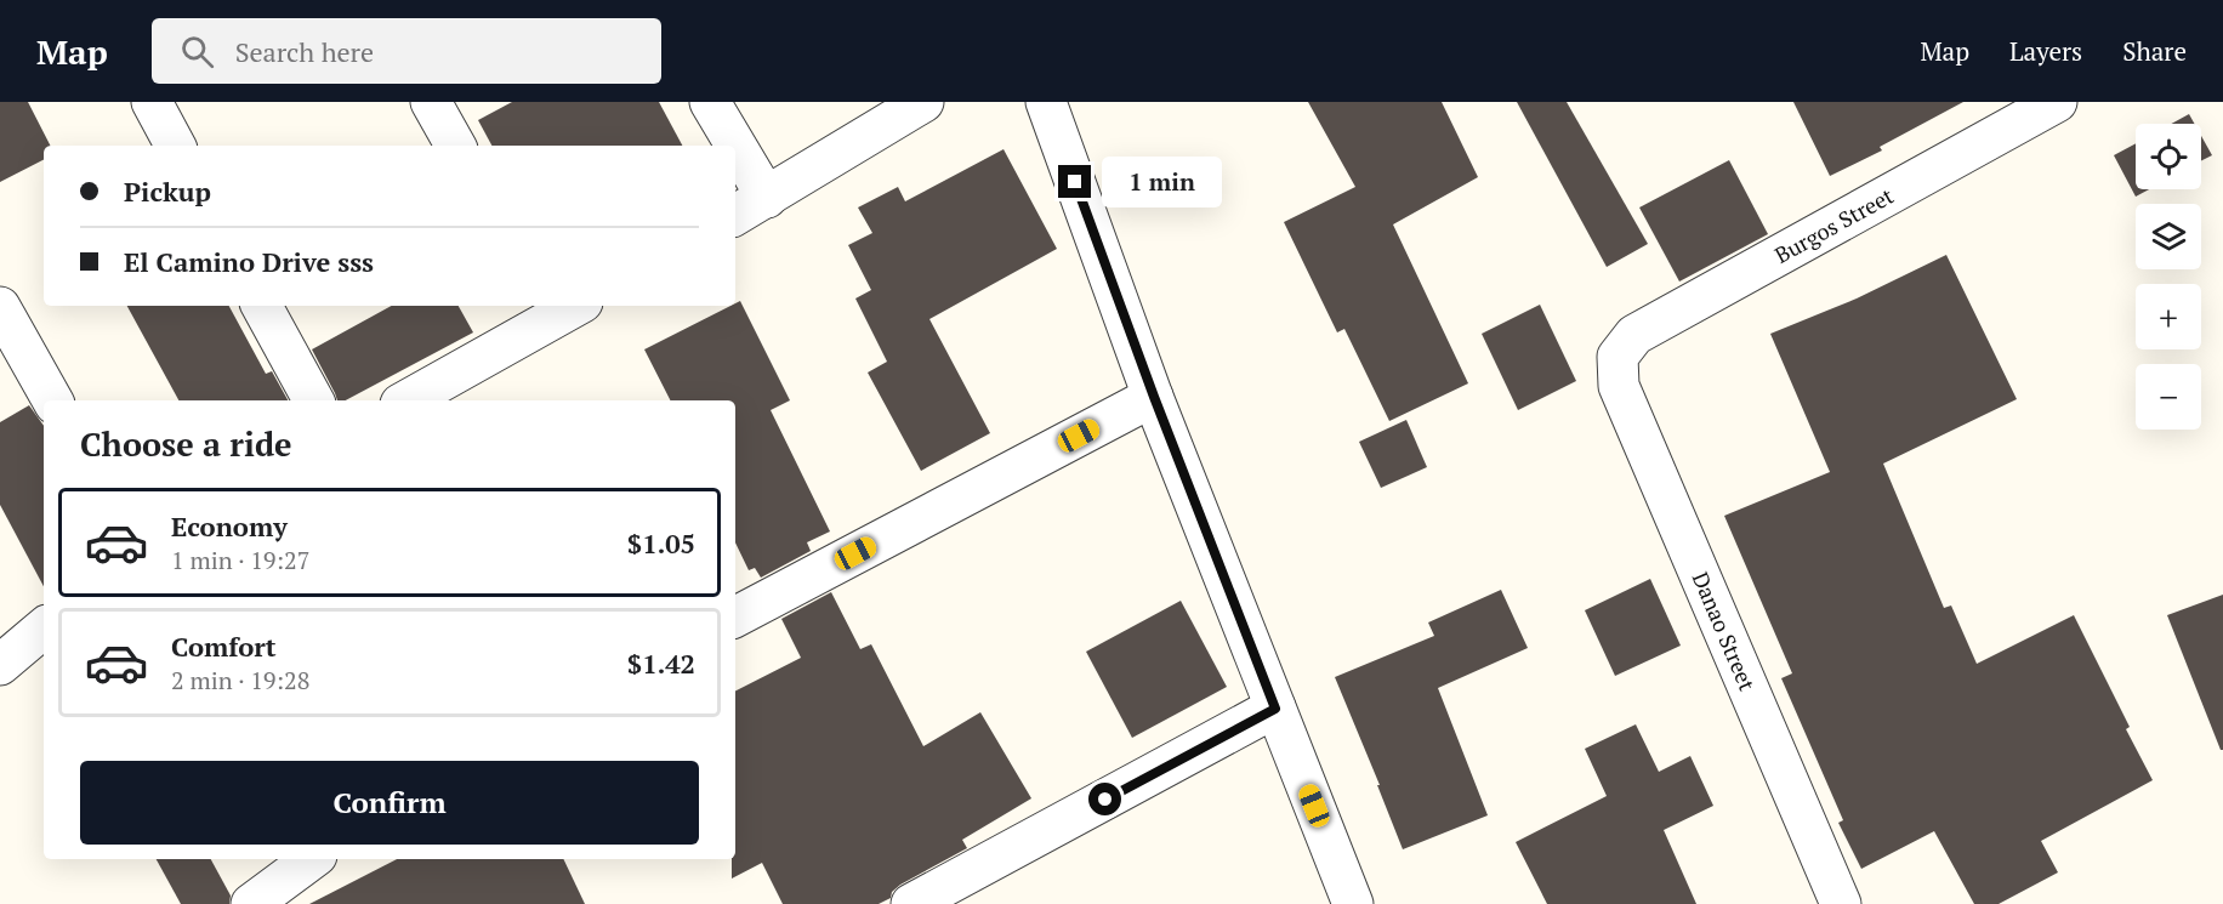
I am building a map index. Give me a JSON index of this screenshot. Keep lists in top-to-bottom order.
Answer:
{
  "streets": {
    "street": ["Burgos Street", "Danao Street"]
  },
  "crossings": [
    ["Burgos Street", "Danao Street"]
  ],
  "page": {
    "header": "Map",
    "search": "Search here",
    "nav": ["Map", "Layers", "Share"],
    "map_buttons": ["+", "−"],
    "banner": ["Pickup", "El Camino Drive sss"],
    "bubble": "1 min",
    "heading": "Choose a ride",
    "list": [
      {
        "name": "Economy",
        "note": "1 min · 19:27",
        "value": "$1.05"
      },
      {
        "name": "Comfort",
        "note": "2 min · 19:28",
        "value": "$1.42"
      }
    ],
    "buttons": "Confirm"
  }
}
